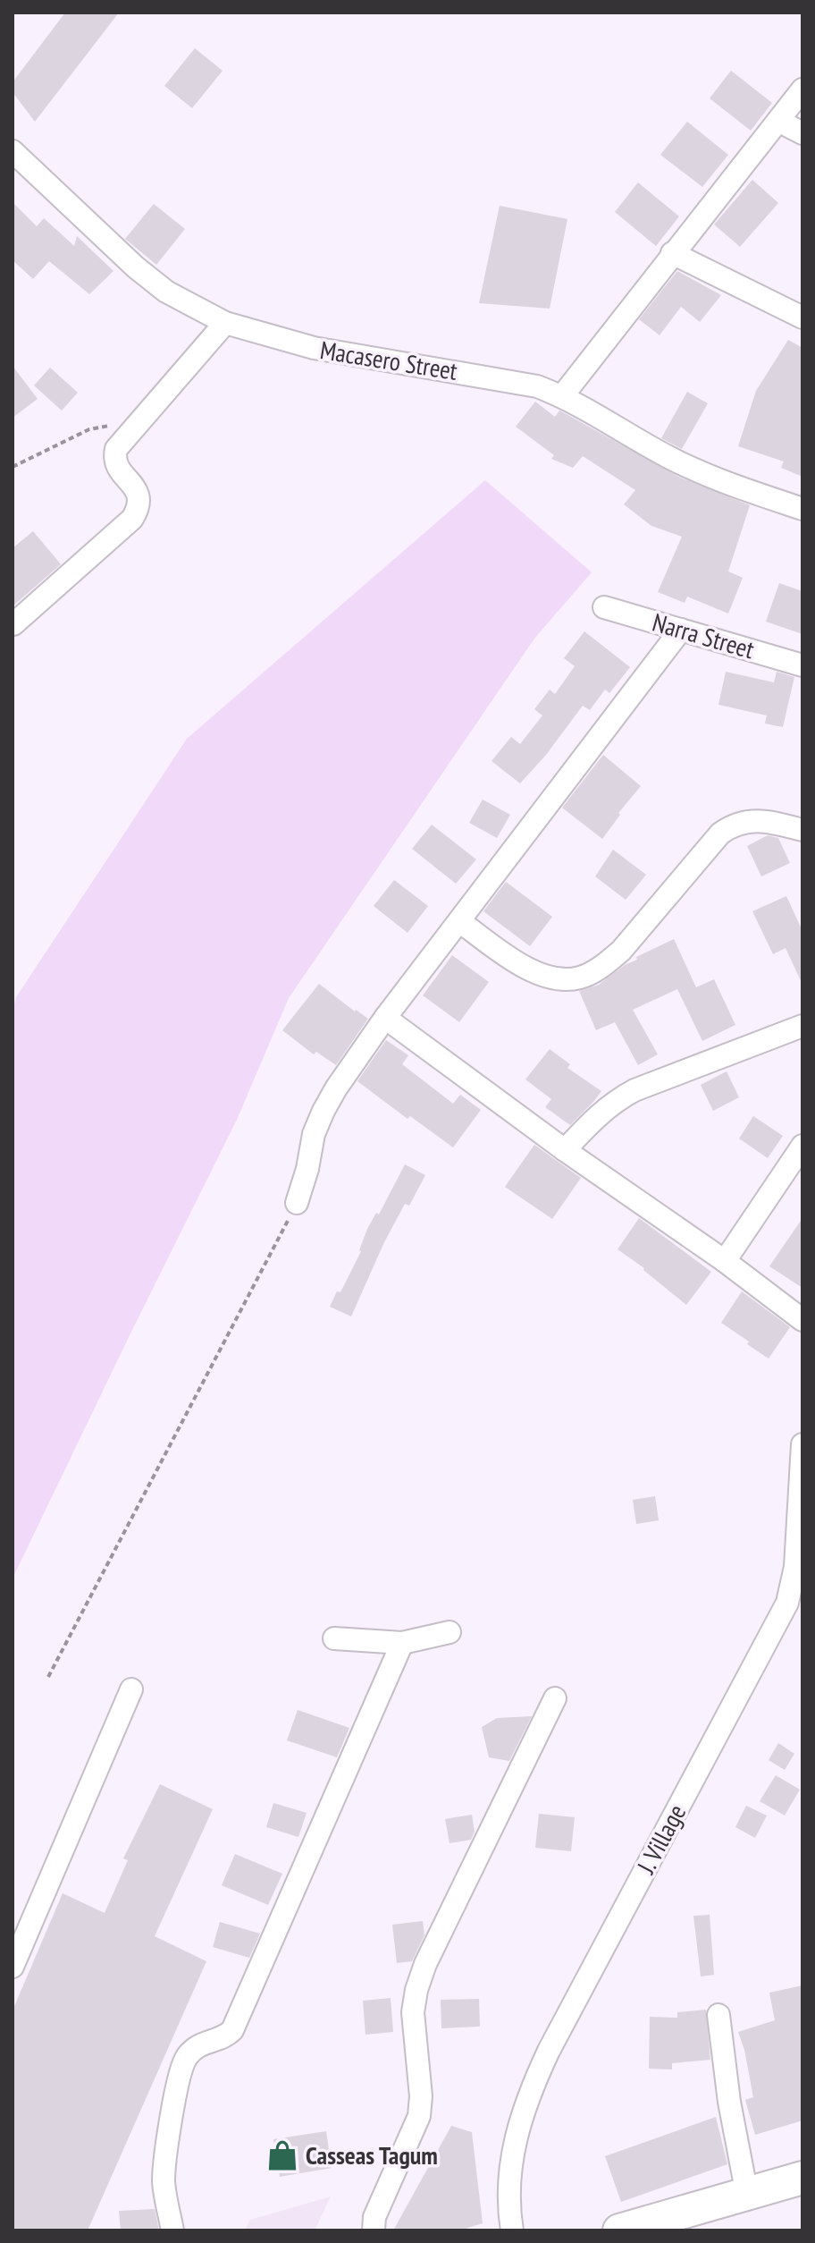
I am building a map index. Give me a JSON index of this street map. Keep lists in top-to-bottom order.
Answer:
{
  "streets": {
    "street": ["Macasero Street", "Narra Street", "J. Village"]
  },
  "places": {
    "shop": ["Casseas Tagum"]
  }
}
